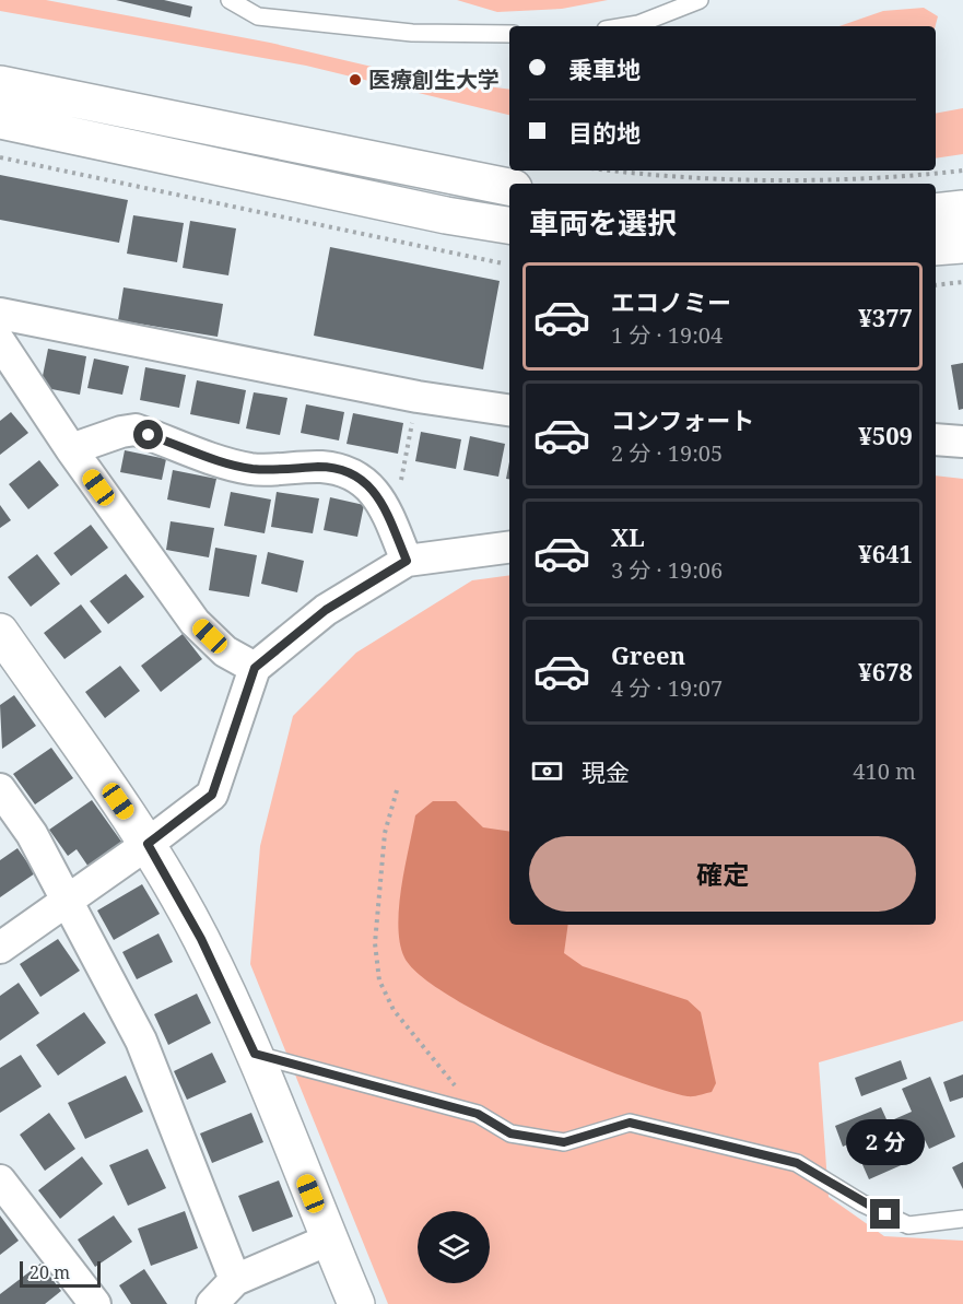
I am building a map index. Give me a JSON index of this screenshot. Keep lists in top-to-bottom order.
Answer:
{
  "places": ["医療創生大学"],
  "scale_bar": "20 m",
  "page": {
    "banner": ["乗車地", "目的地"],
    "heading": "車両を選択",
    "list": [
      {
        "name": "エコノミー",
        "note": "1 分 · 19:04",
        "value": "¥377"
      },
      {
        "name": "コンフォート",
        "note": "2 分 · 19:05",
        "value": "¥509"
      },
      {
        "name": "XL",
        "note": "3 分 · 19:06",
        "value": "¥641"
      },
      {
        "name": "Green",
        "note": "4 分 · 19:07",
        "value": "¥678"
      }
    ],
    "pay": ["現金", "410 m"],
    "buttons": "確定",
    "bubble": "2 分",
    "scale": "20 m"
  }
}
